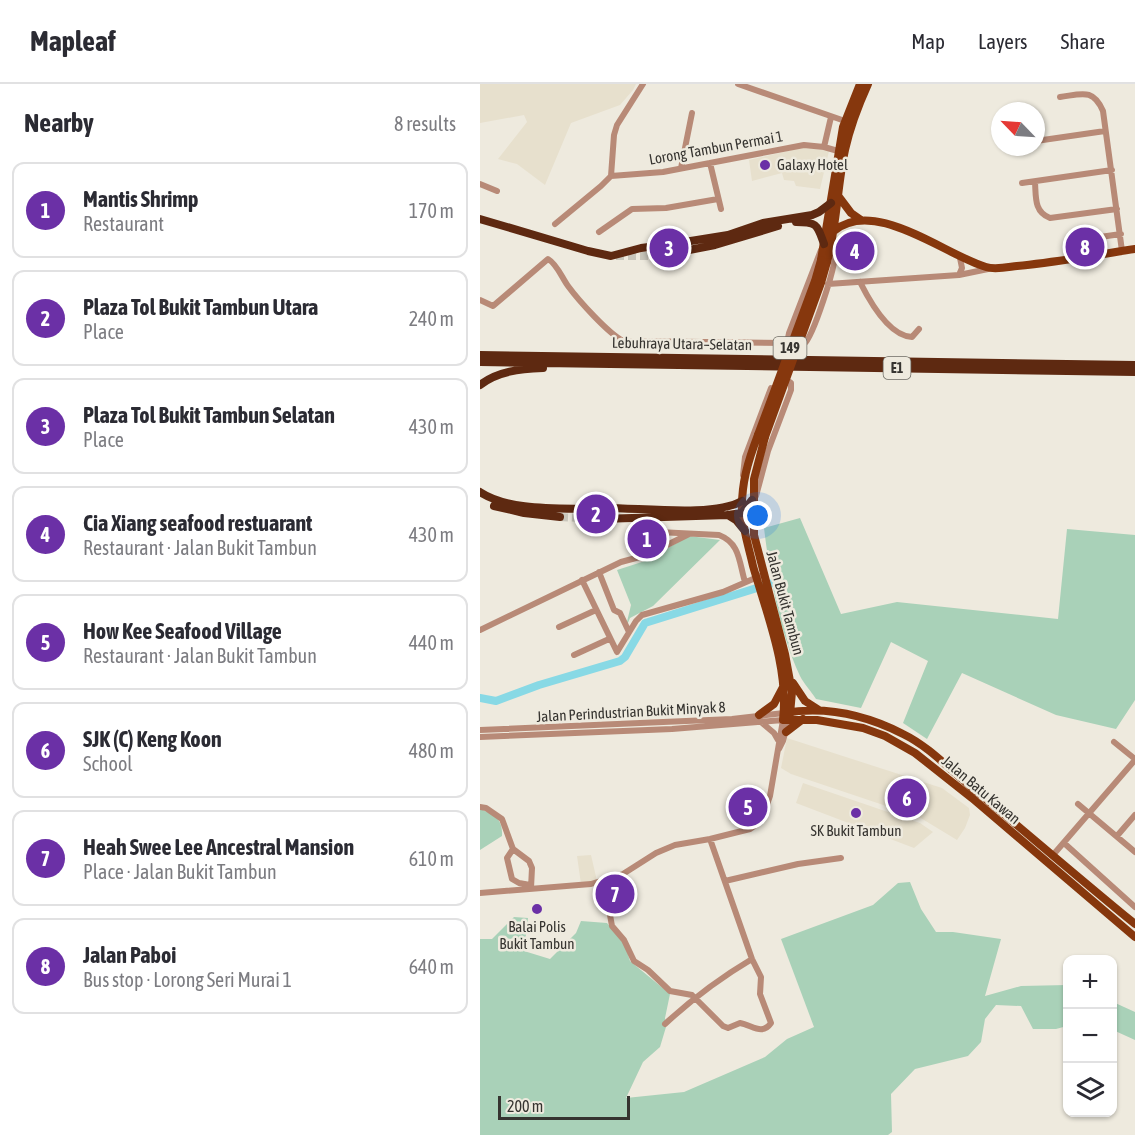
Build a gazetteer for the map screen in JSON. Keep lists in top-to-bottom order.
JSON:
{
  "streets": {
    "highway": ["Lebuhraya Utara–Selatan", "E1"],
    "main road": ["149", "Jalan Bukit Tambun", "Jalan Batu Kawan"],
    "street": ["Lorong Tambun Permai 1", "Jalan Perindustrian Bukit Minyak 8"]
  },
  "crossings": [
    ["Lorong Tambun Permai 1", "Jalan Bukit Tambun"],
    ["Jalan Bukit Tambun", "Jalan Perindustrian Bukit Minyak 8"],
    ["Jalan Bukit Tambun", "Jalan Batu Kawan"],
    ["Jalan Perindustrian Bukit Minyak 8", "Jalan Batu Kawan"]
  ],
  "places": ["Galaxy Hotel", "SK Bukit Tambun", "Balai Polis Bukit Tambun"],
  "scale_bar": "200 m",
  "north": "top left",
  "page": {
    "header": "Mapleaf",
    "nav": ["Map", "Layers", "Share"],
    "heading": ["Nearby", "8 results"],
    "list": [
      {
        "mark": "1",
        "name": "Mantis Shrimp",
        "note": "Restaurant",
        "value": "170 m"
      },
      {
        "mark": "2",
        "name": "Plaza Tol Bukit Tambun Utara",
        "note": "Place",
        "value": "240 m"
      },
      {
        "mark": "3",
        "name": "Plaza Tol Bukit Tambun Selatan",
        "note": "Place",
        "value": "430 m"
      },
      {
        "mark": "4",
        "name": "Cia Xiang seafood restuarant",
        "note": "Restaurant · Jalan Bukit Tambun",
        "value": "430 m"
      },
      {
        "mark": "5",
        "name": "How Kee Seafood Village",
        "note": "Restaurant · Jalan Bukit Tambun",
        "value": "440 m"
      },
      {
        "mark": "6",
        "name": "SJK (C) Keng Koon",
        "note": "School",
        "value": "480 m"
      },
      {
        "mark": "7",
        "name": "Heah Swee Lee Ancestral Mansion",
        "note": "Place · Jalan Bukit Tambun",
        "value": "610 m"
      },
      {
        "mark": "8",
        "name": "Jalan Paboi",
        "note": "Bus stop · Lorong Seri Murai 1",
        "value": "640 m"
      }
    ],
    "pins": [
      "8",
      "3",
      "4",
      "2",
      "1",
      "6",
      "5",
      "7"
    ],
    "map_buttons": ["+", "−"],
    "scale": "200 m"
  }
}
